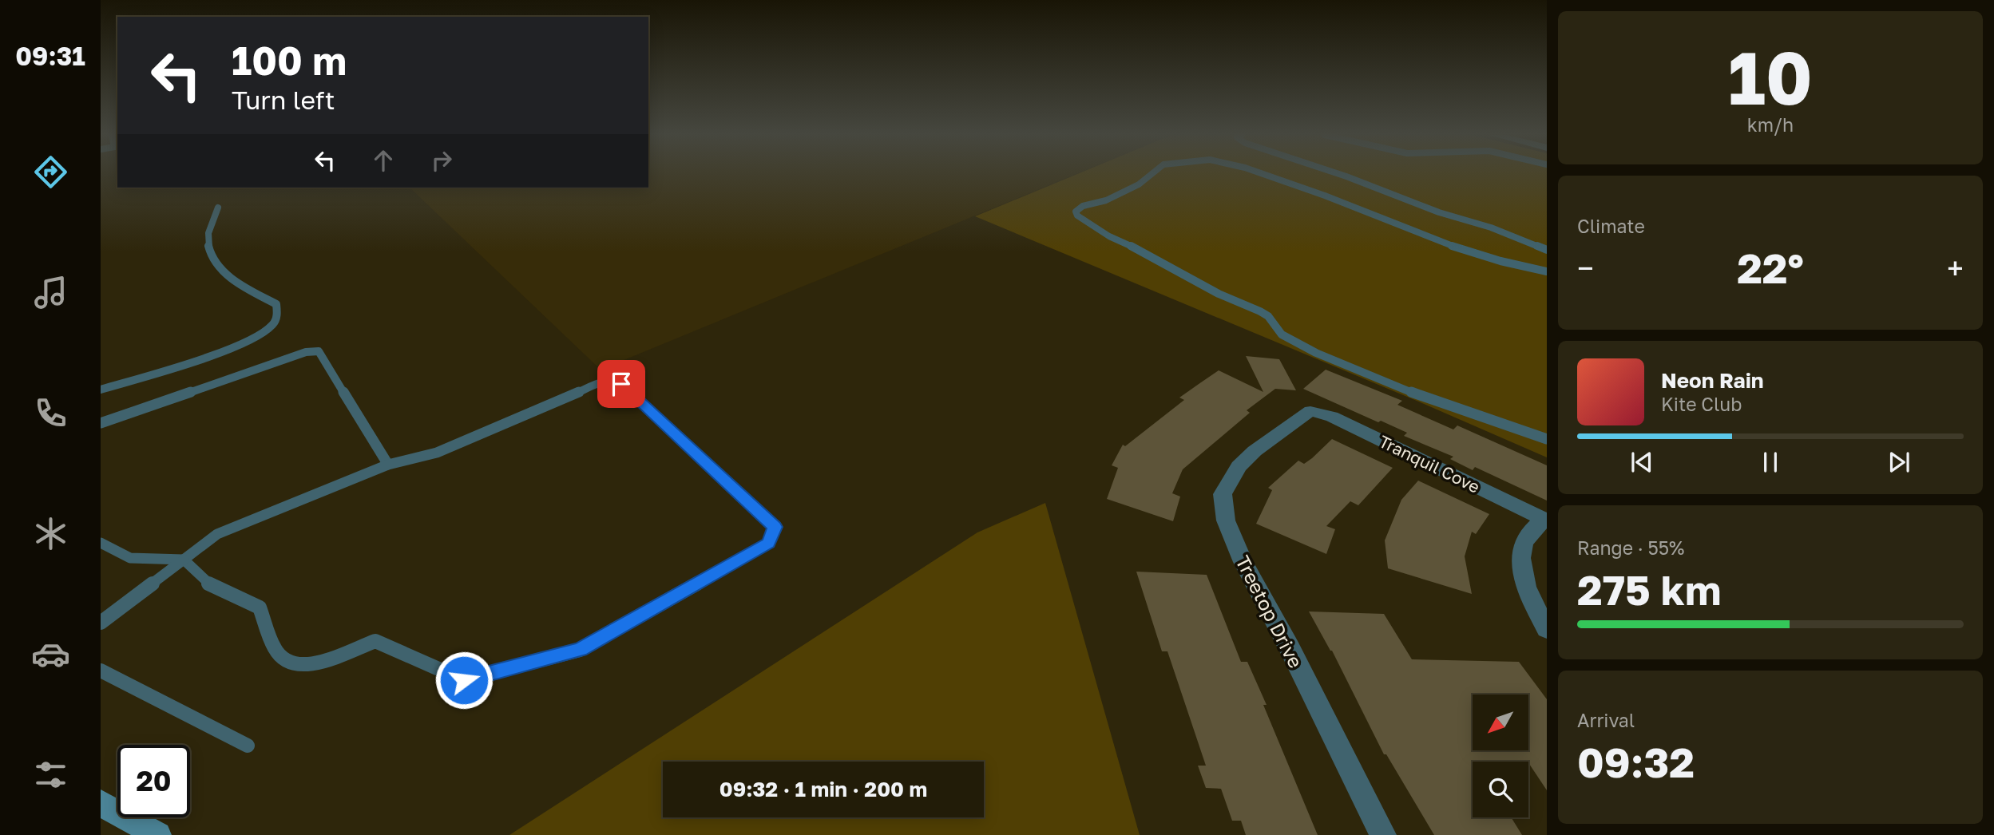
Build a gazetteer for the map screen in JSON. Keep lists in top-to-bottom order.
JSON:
{
  "streets": {
    "street": ["Tranquil Cove", "Treetop Drive"]
  },
  "crossings": [
    ["Tranquil Cove", "Treetop Drive"]
  ],
  "north": "bottom left",
  "page": {
    "tabs": "09:31",
    "tile": [
      ["10", "km/h"],
      "Climate",
      ["Range · 55%", "275 km"],
      ["Arrival", "09:32"]
    ],
    "turn": ["100 m", "Turn left"],
    "heat": ["−", "22°", "+"],
    "song": ["Neon Rain", "Kite Club"],
    "limit": "20",
    "trip": "09:32 · 1 min · 200 m"
  }
}
